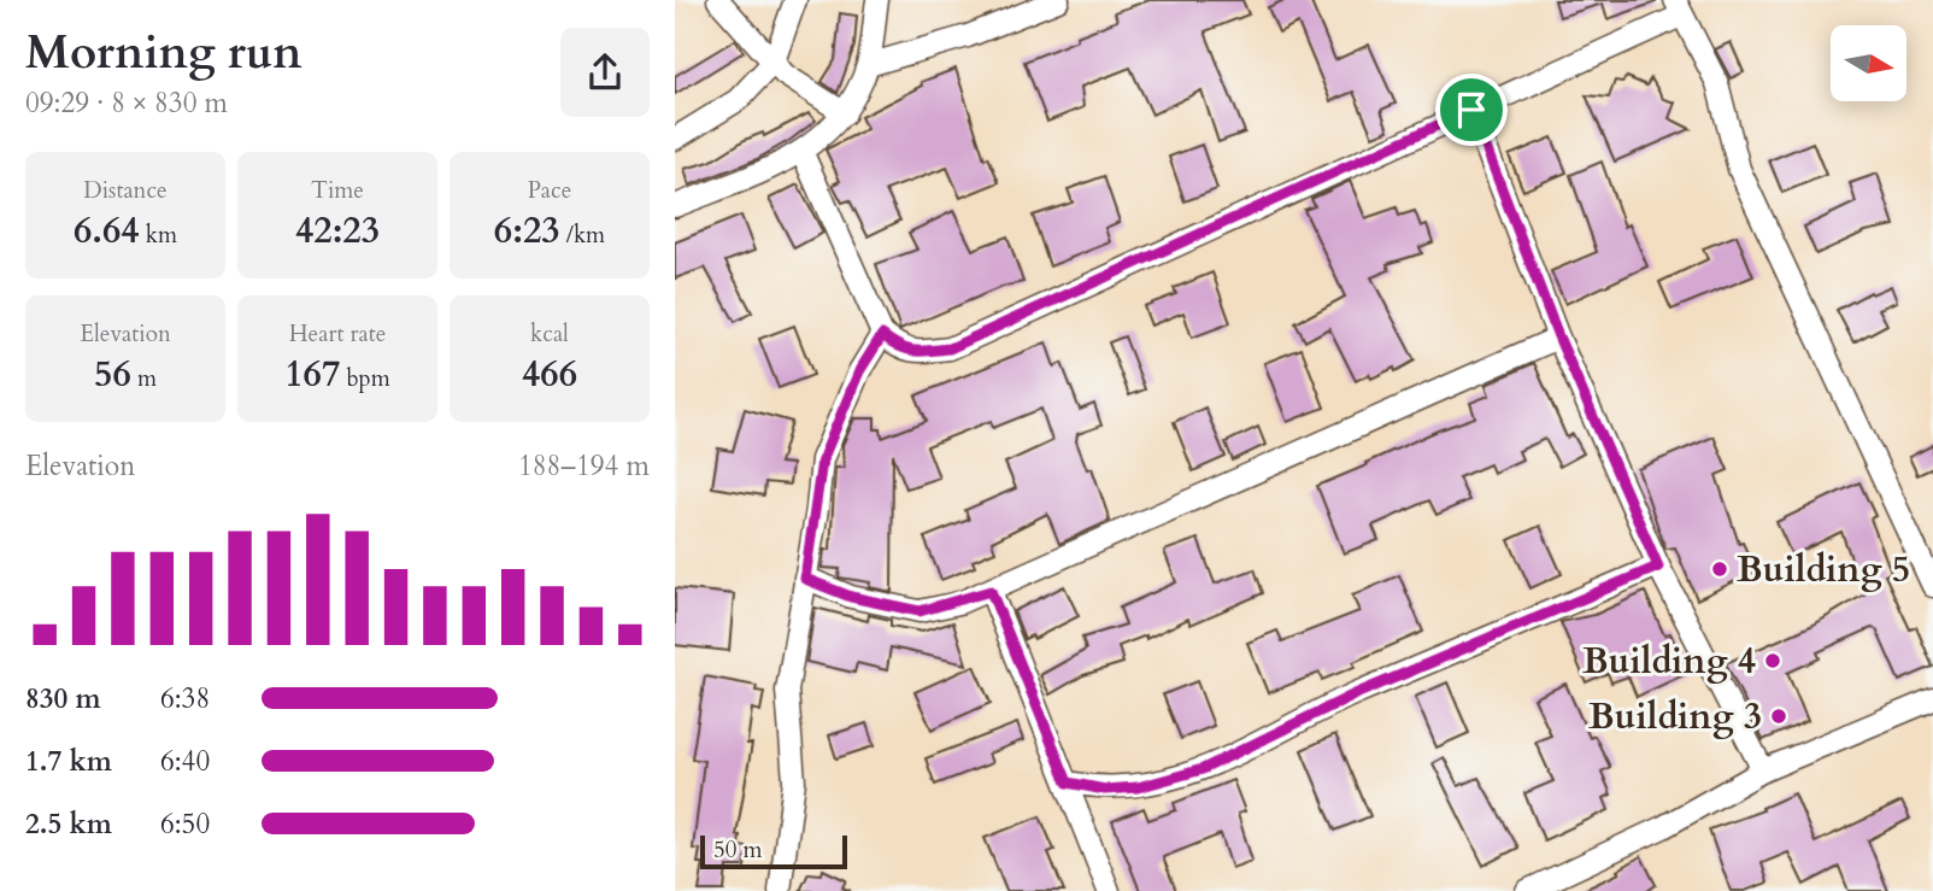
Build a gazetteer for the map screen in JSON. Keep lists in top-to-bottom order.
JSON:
{
  "places": ["Building 5", "Building 4", "Building 3"],
  "scale_bar": "50 m",
  "north": "right",
  "page": {
    "heading": ["Morning run", "09:29 · 8 × 830 m"],
    "stats": [
      ["Distance", "6.64 km"],
      ["Time", "42:23"],
      ["Pace", "6:23 /km"],
      ["Elevation", "56 m"],
      ["Heart rate", "167 bpm"],
      ["kcal", "466"]
    ],
    "chart": ["Elevation", "188–194 m"],
    "list": [
      {
        "name": "830 m",
        "note": "6:38"
      },
      {
        "name": "1.7 km",
        "note": "6:40"
      },
      {
        "name": "2.5 km",
        "note": "6:50"
      }
    ],
    "scale": "50 m"
  }
}
